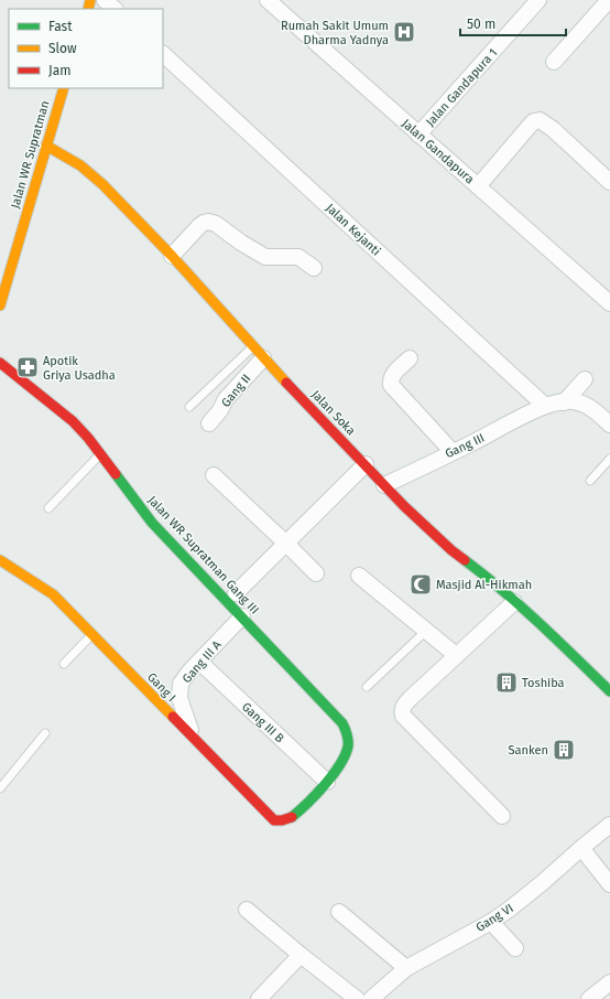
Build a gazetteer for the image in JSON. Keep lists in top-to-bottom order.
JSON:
{
  "streets": {
    "street": [
      "Jalan Gandapura 1",
      "Jalan Gandapura",
      "Jalan WR Supratman",
      "Jalan Kejanti",
      "Gang II",
      "Jalan Soka",
      "Gang III",
      "Jalan WR Supratman Gang III",
      "Gang III A",
      "Gang I",
      "Gang III B",
      "Gang VI"
    ]
  },
  "crossings": [
    ["Jalan Gandapura 1", "Jalan Gandapura"],
    ["Jalan WR Supratman", "Jalan Soka"],
    ["Jalan Kejanti", "Gang III"],
    ["Gang II", "Jalan Soka"],
    ["Jalan Soka", "Gang III"],
    ["Jalan WR Supratman Gang III", "Gang III A"],
    ["Jalan WR Supratman Gang III", "Gang I"],
    ["Jalan WR Supratman Gang III", "Gang III B"],
    ["Gang III A", "Gang I"],
    ["Gang III A", "Gang III B"],
    ["Gang I", "Gang III B"]
  ],
  "places": {
    "hospital": ["Rumah Sakit Umum Dharma Yadnya"],
    "pharmacy": ["Apotik Griya Usadha"],
    "mosque": ["Masjid Al-Hikmah"],
    "building": ["Toshiba", "Sanken"]
  },
  "legend": ["Fast", "Slow", "Jam"],
  "scale_bar": "50 m"
}
